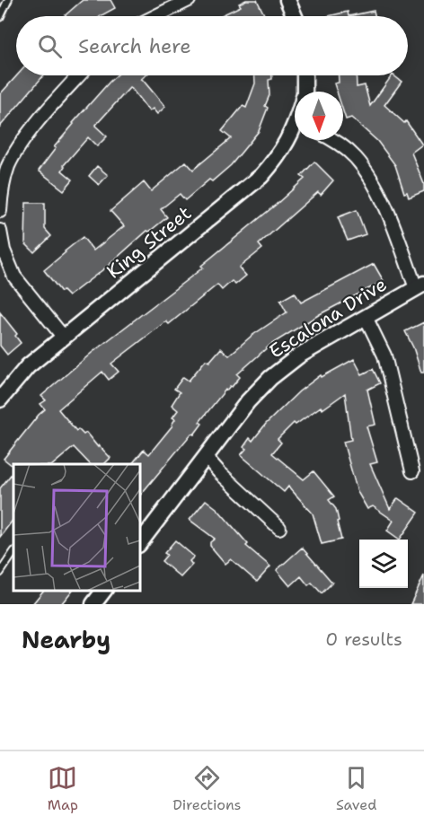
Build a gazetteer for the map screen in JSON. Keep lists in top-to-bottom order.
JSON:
{
  "streets": {
    "street": ["King Street", "Escalona Drive"]
  },
  "north": "bottom",
  "page": {
    "search": "Search here",
    "heading": ["Nearby", "0 results"],
    "nav": ["Map", "Directions", "Saved"]
  }
}
